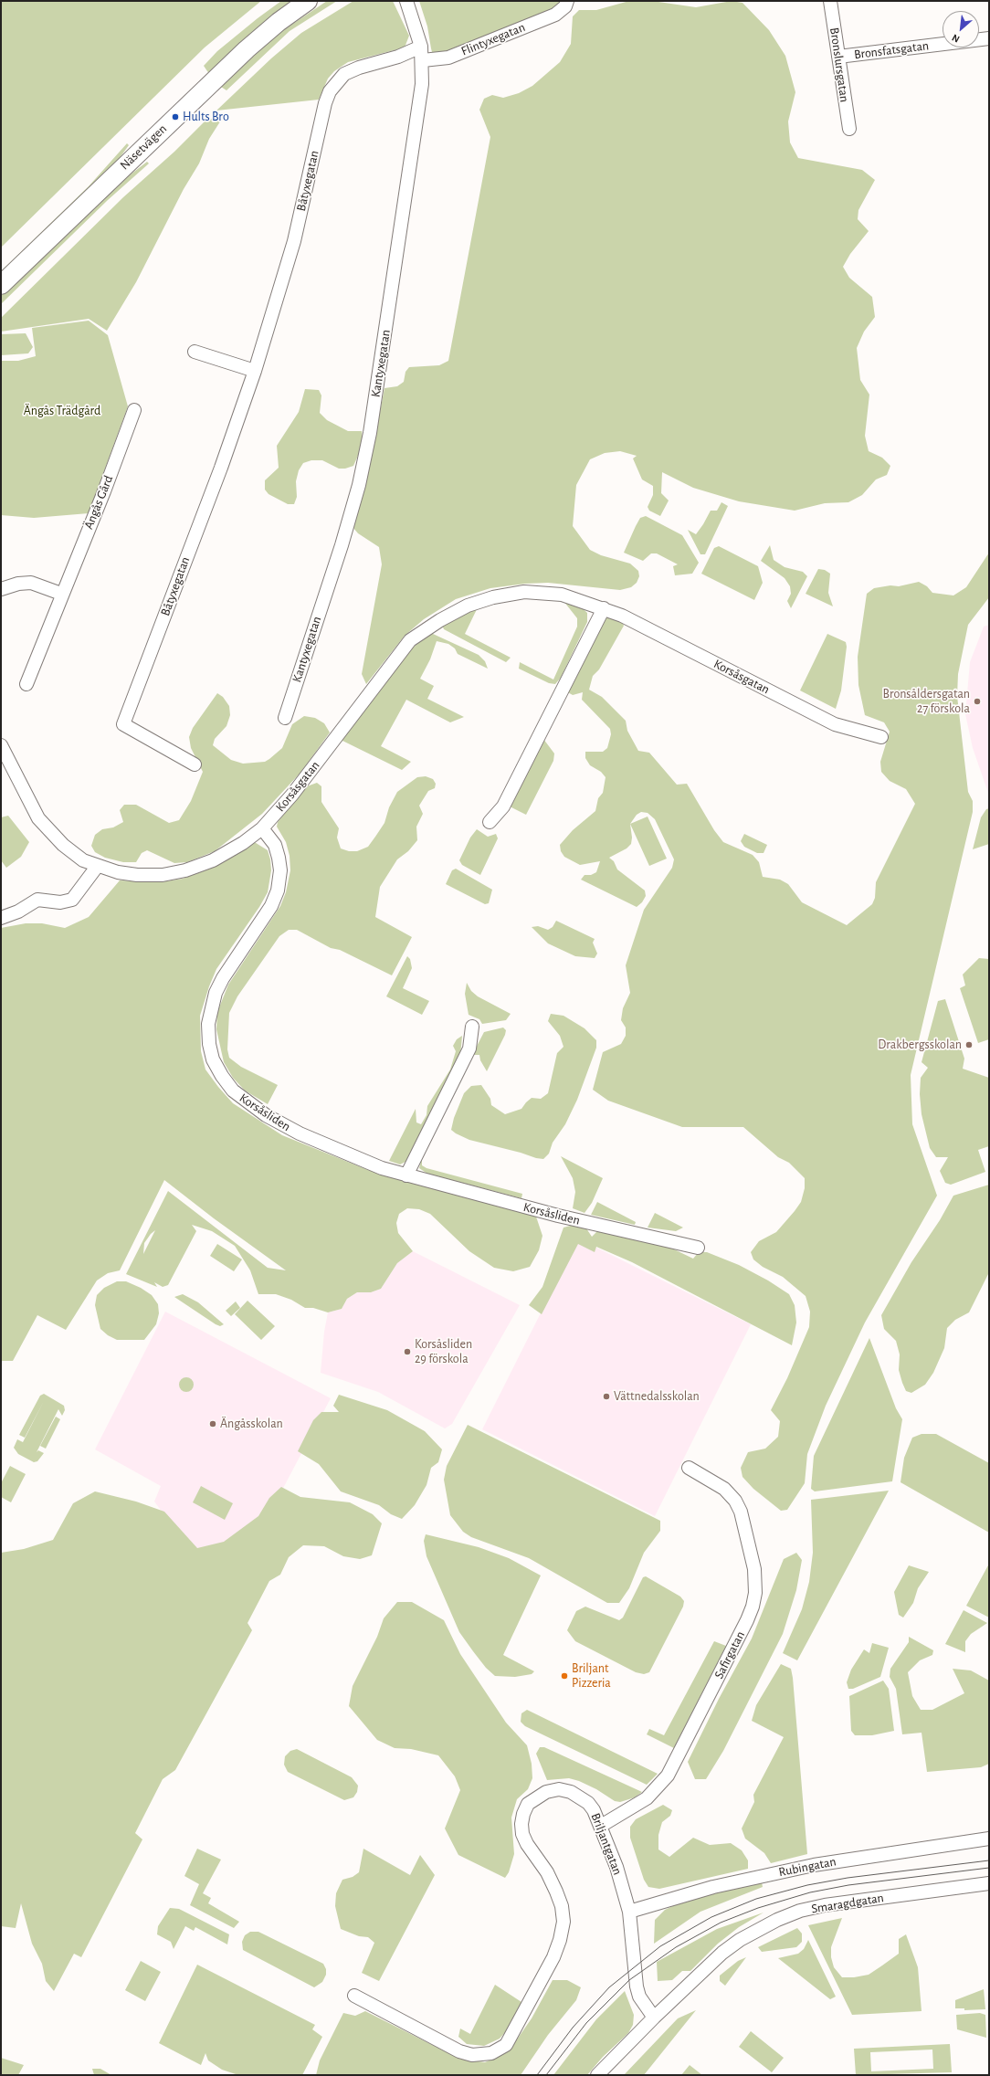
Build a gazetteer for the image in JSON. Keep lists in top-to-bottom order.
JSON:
{
  "streets": {
    "street": [
      "Flintyxegatan",
      "Bronsfatsgatan",
      "Bronslursgatan",
      "Näsetvägen",
      "Båtyxegatan",
      "Kantyxegatan",
      "Ängås Gård",
      "Korsåsgatan",
      "Korsåsliden",
      "Safirgatan",
      "Briljantgatan",
      "Rubingatan",
      "Smaragdgatan"
    ]
  },
  "crossings": [
    ["Flintyxegatan", "Kantyxegatan"],
    ["Bronsfatsgatan", "Bronslursgatan"],
    ["Båtyxegatan", "Kantyxegatan"],
    ["Korsåsgatan", "Korsåsliden"],
    ["Safirgatan", "Briljantgatan"],
    ["Briljantgatan", "Rubingatan"],
    ["Briljantgatan", "Smaragdgatan"]
  ],
  "parks": ["Ängås Trädgård"],
  "places": [
    "Hults Bro",
    "Bronsåldersgatan 27 förskola",
    "Drakbergsskolan",
    "Korsåsliden 29 förskola",
    "Vättnedalsskolan",
    "Ängåsskolan",
    "Briljant Pizzeria"
  ],
  "north": "bottom left"
}
